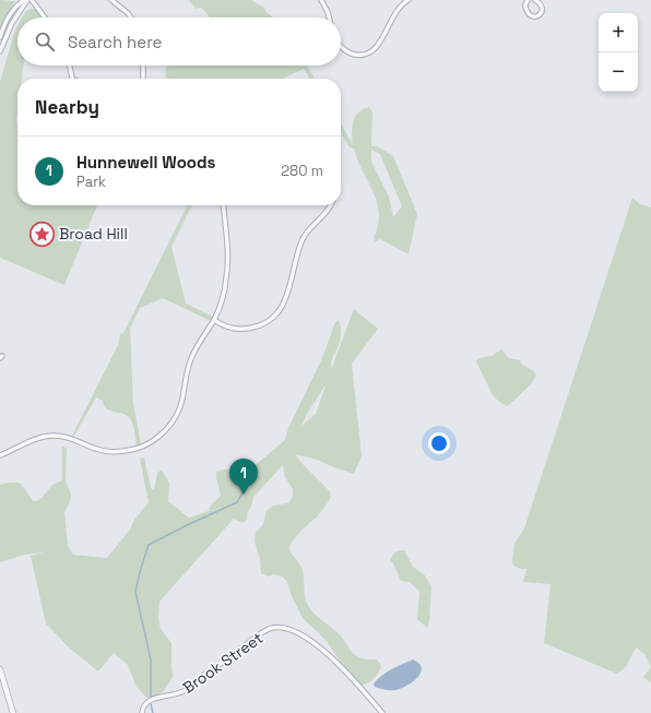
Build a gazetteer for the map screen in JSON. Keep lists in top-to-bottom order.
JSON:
{
  "streets": {
    "street": ["Brook Street"]
  },
  "places": {
    "place": ["Broad Hill"]
  },
  "page": {
    "map_buttons": ["+", "−"],
    "search": "Search here",
    "heading": "Nearby",
    "list": [
      {
        "mark": "1",
        "name": "Hunnewell Woods",
        "note": "Park",
        "value": "280 m"
      }
    ],
    "pins": "1"
  }
}
